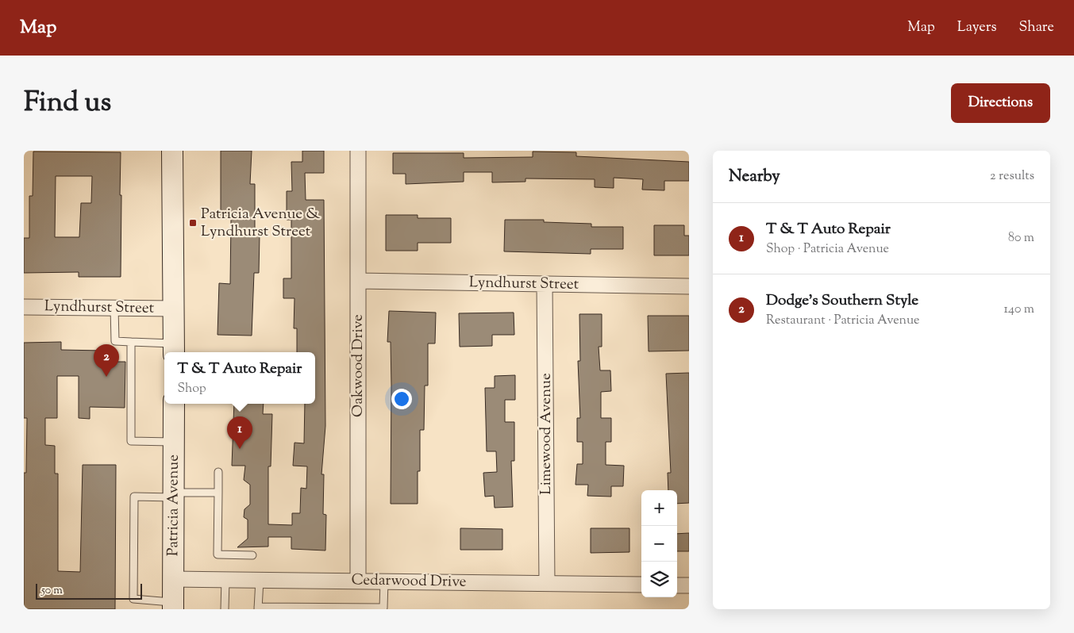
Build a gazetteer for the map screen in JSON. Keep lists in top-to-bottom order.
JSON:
{
  "streets": {
    "street": [
      "Lyndhurst Street",
      "Oakwood Drive",
      "Limewood Avenue",
      "Patricia Avenue",
      "Cedarwood Drive"
    ]
  },
  "crossings": [
    ["Lyndhurst Street", "Oakwood Drive"],
    ["Lyndhurst Street", "Limewood Avenue"],
    ["Oakwood Drive", "Cedarwood Drive"],
    ["Limewood Avenue", "Cedarwood Drive"],
    ["Patricia Avenue", "Cedarwood Drive"]
  ],
  "places": {
    "transit": ["Patricia Avenue & Lyndhurst Street"]
  },
  "scale_bar": "50 m",
  "page": {
    "header": "Map",
    "nav": ["Map", "Layers", "Share"],
    "title": "Find us",
    "buttons": "Directions",
    "heading": ["Nearby", "2 results"],
    "list": [
      {
        "mark": "1",
        "name": "T & T Auto Repair",
        "note": "Shop · Patricia Avenue",
        "value": "80 m"
      },
      {
        "mark": "2",
        "name": "Dodge's Southern Style",
        "note": "Restaurant · Patricia Avenue",
        "value": "140 m"
      }
    ],
    "pins": ["2", "1"],
    "popup": ["T & T Auto Repair", "Shop"],
    "map_buttons": ["+", "−"],
    "scale": "50 m"
  }
}
